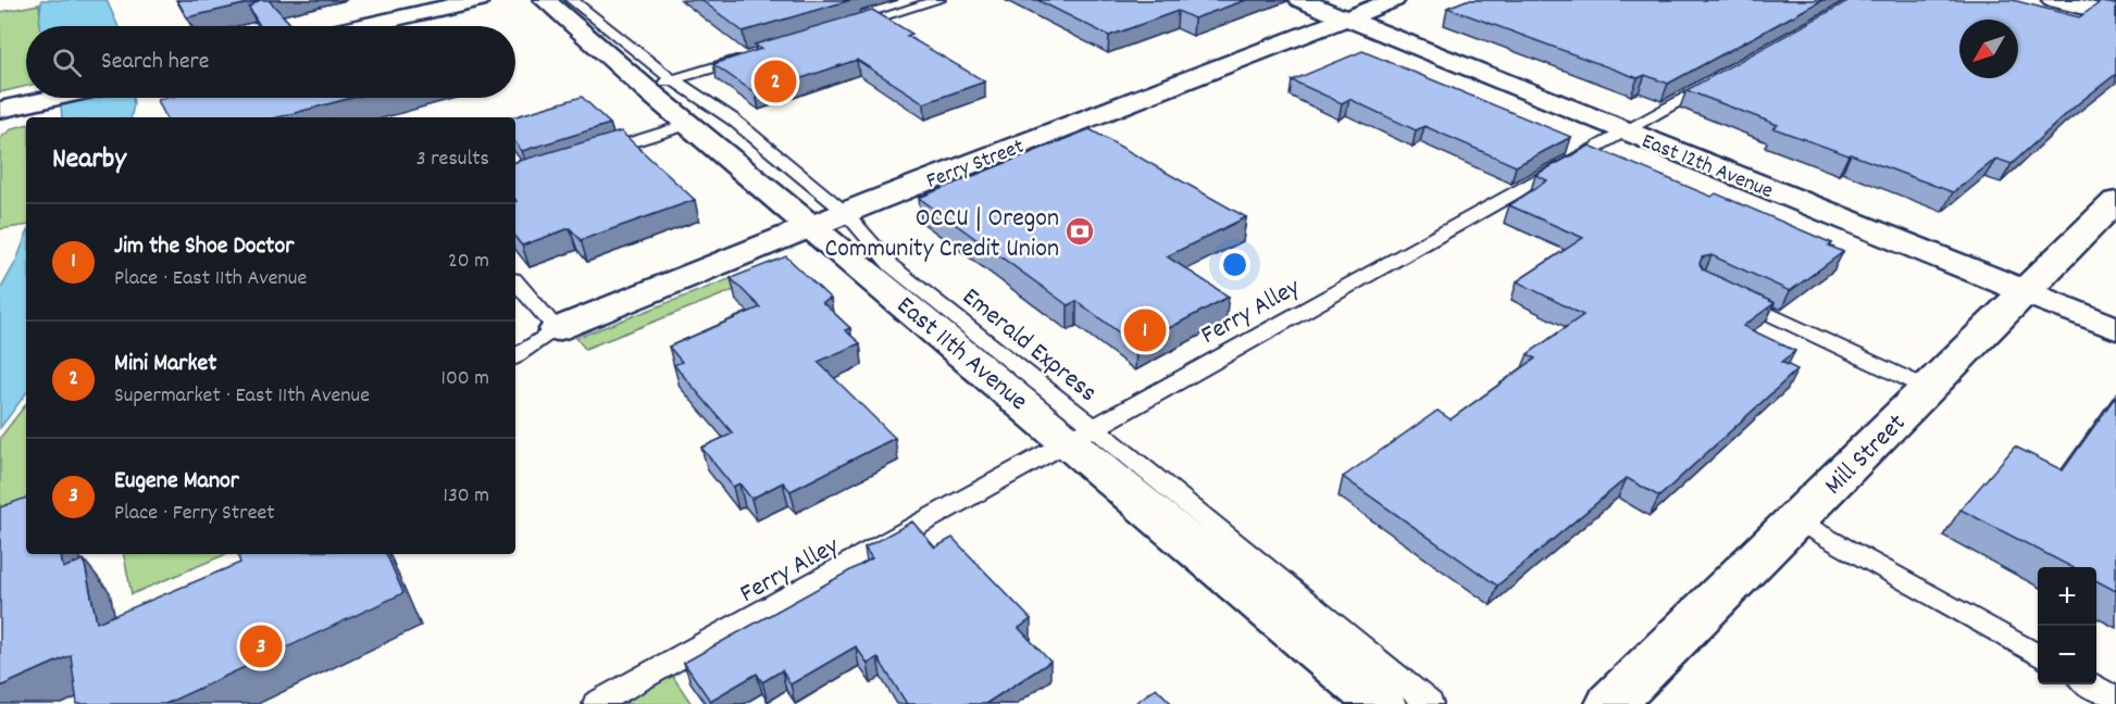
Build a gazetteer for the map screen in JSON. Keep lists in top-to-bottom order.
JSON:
{
  "streets": {
    "street": [
      "Ferry Street",
      "East 12th Avenue",
      "East 11th Avenue",
      "Mill Street"
    ],
    "lane": ["Ferry Alley", "Emerald Express"]
  },
  "crossings": [
    ["Ferry Street", "East 12th Avenue"],
    ["Ferry Street", "Emerald Express"],
    ["Ferry Street", "East 11th Avenue"],
    ["East 12th Avenue", "Ferry Alley"],
    ["East 12th Avenue", "Mill Street"],
    ["Ferry Alley", "Emerald Express"],
    ["Ferry Alley", "East 11th Avenue"],
    ["Emerald Express", "East 11th Avenue"]
  ],
  "places": {
    "bank": ["OCCU | Oregon Community Credit Union"]
  },
  "north": "bottom left",
  "page": {
    "search": "Search here",
    "pins": ["2", "1", "3"],
    "heading": ["Nearby", "3 results"],
    "list": [
      {
        "mark": "1",
        "name": "Jim the Shoe Doctor",
        "note": "Place · East 11th Avenue",
        "value": "20 m"
      },
      {
        "mark": "2",
        "name": "Mini Market",
        "note": "Supermarket · East 11th Avenue",
        "value": "100 m"
      },
      {
        "mark": "3",
        "name": "Eugene Manor",
        "note": "Place · Ferry Street",
        "value": "130 m"
      }
    ],
    "map_buttons": ["+", "−"]
  }
}
